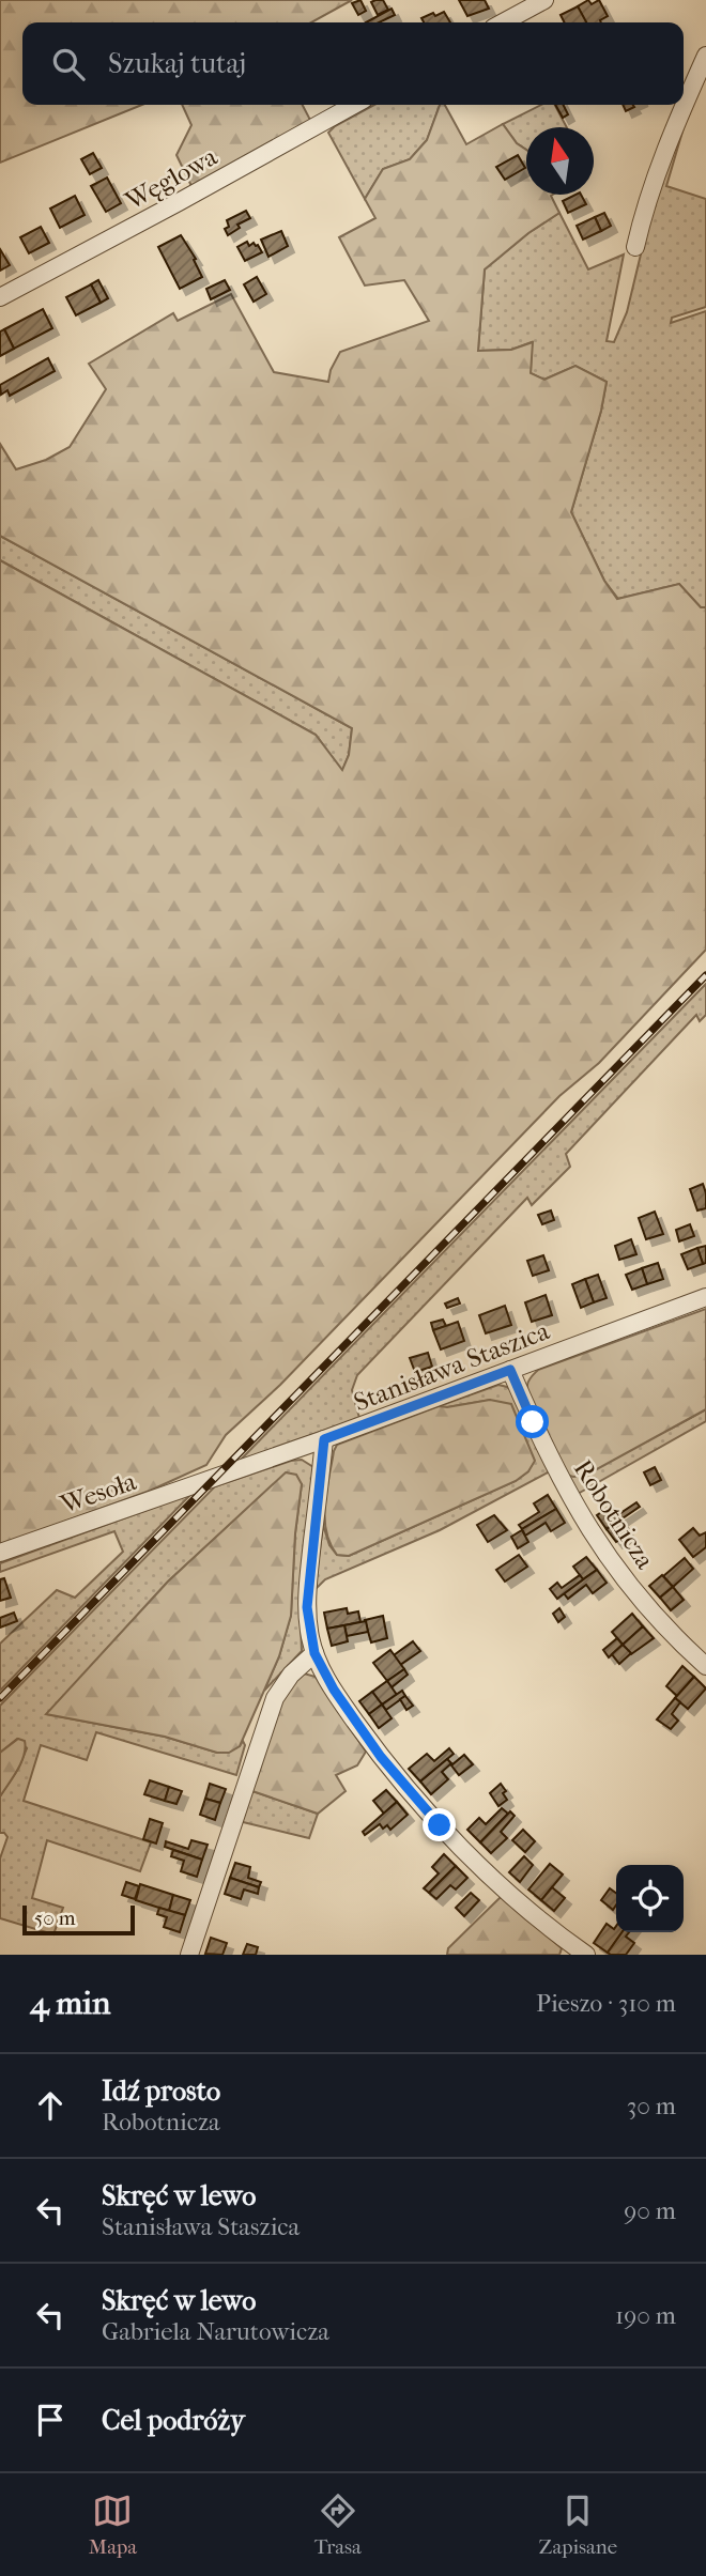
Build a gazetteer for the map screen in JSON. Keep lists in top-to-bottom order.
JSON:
{
  "streets": {
    "street": [
      "Węglowa",
      "Stanisława Staszica",
      "Wesoła",
      "Robotnicza"
    ]
  },
  "crossings": [
    ["Stanisława Staszica", "Wesoła"],
    ["Stanisława Staszica", "Robotnicza"]
  ],
  "scale_bar": "50 m",
  "north": "top",
  "page": {
    "search": "Szukaj tutaj",
    "scale": "50 m",
    "heading": ["4 min", "Pieszo · 310 m"],
    "list": [
      ["Idź prosto", "Robotnicza", "30 m"],
      ["Skręć w lewo", "Stanisława Staszica", "90 m"],
      ["Skręć w lewo", "Gabriela Narutowicza", "190 m"],
      "Cel podróży"
    ],
    "nav": ["Mapa", "Trasa", "Zapisane"]
  }
}
